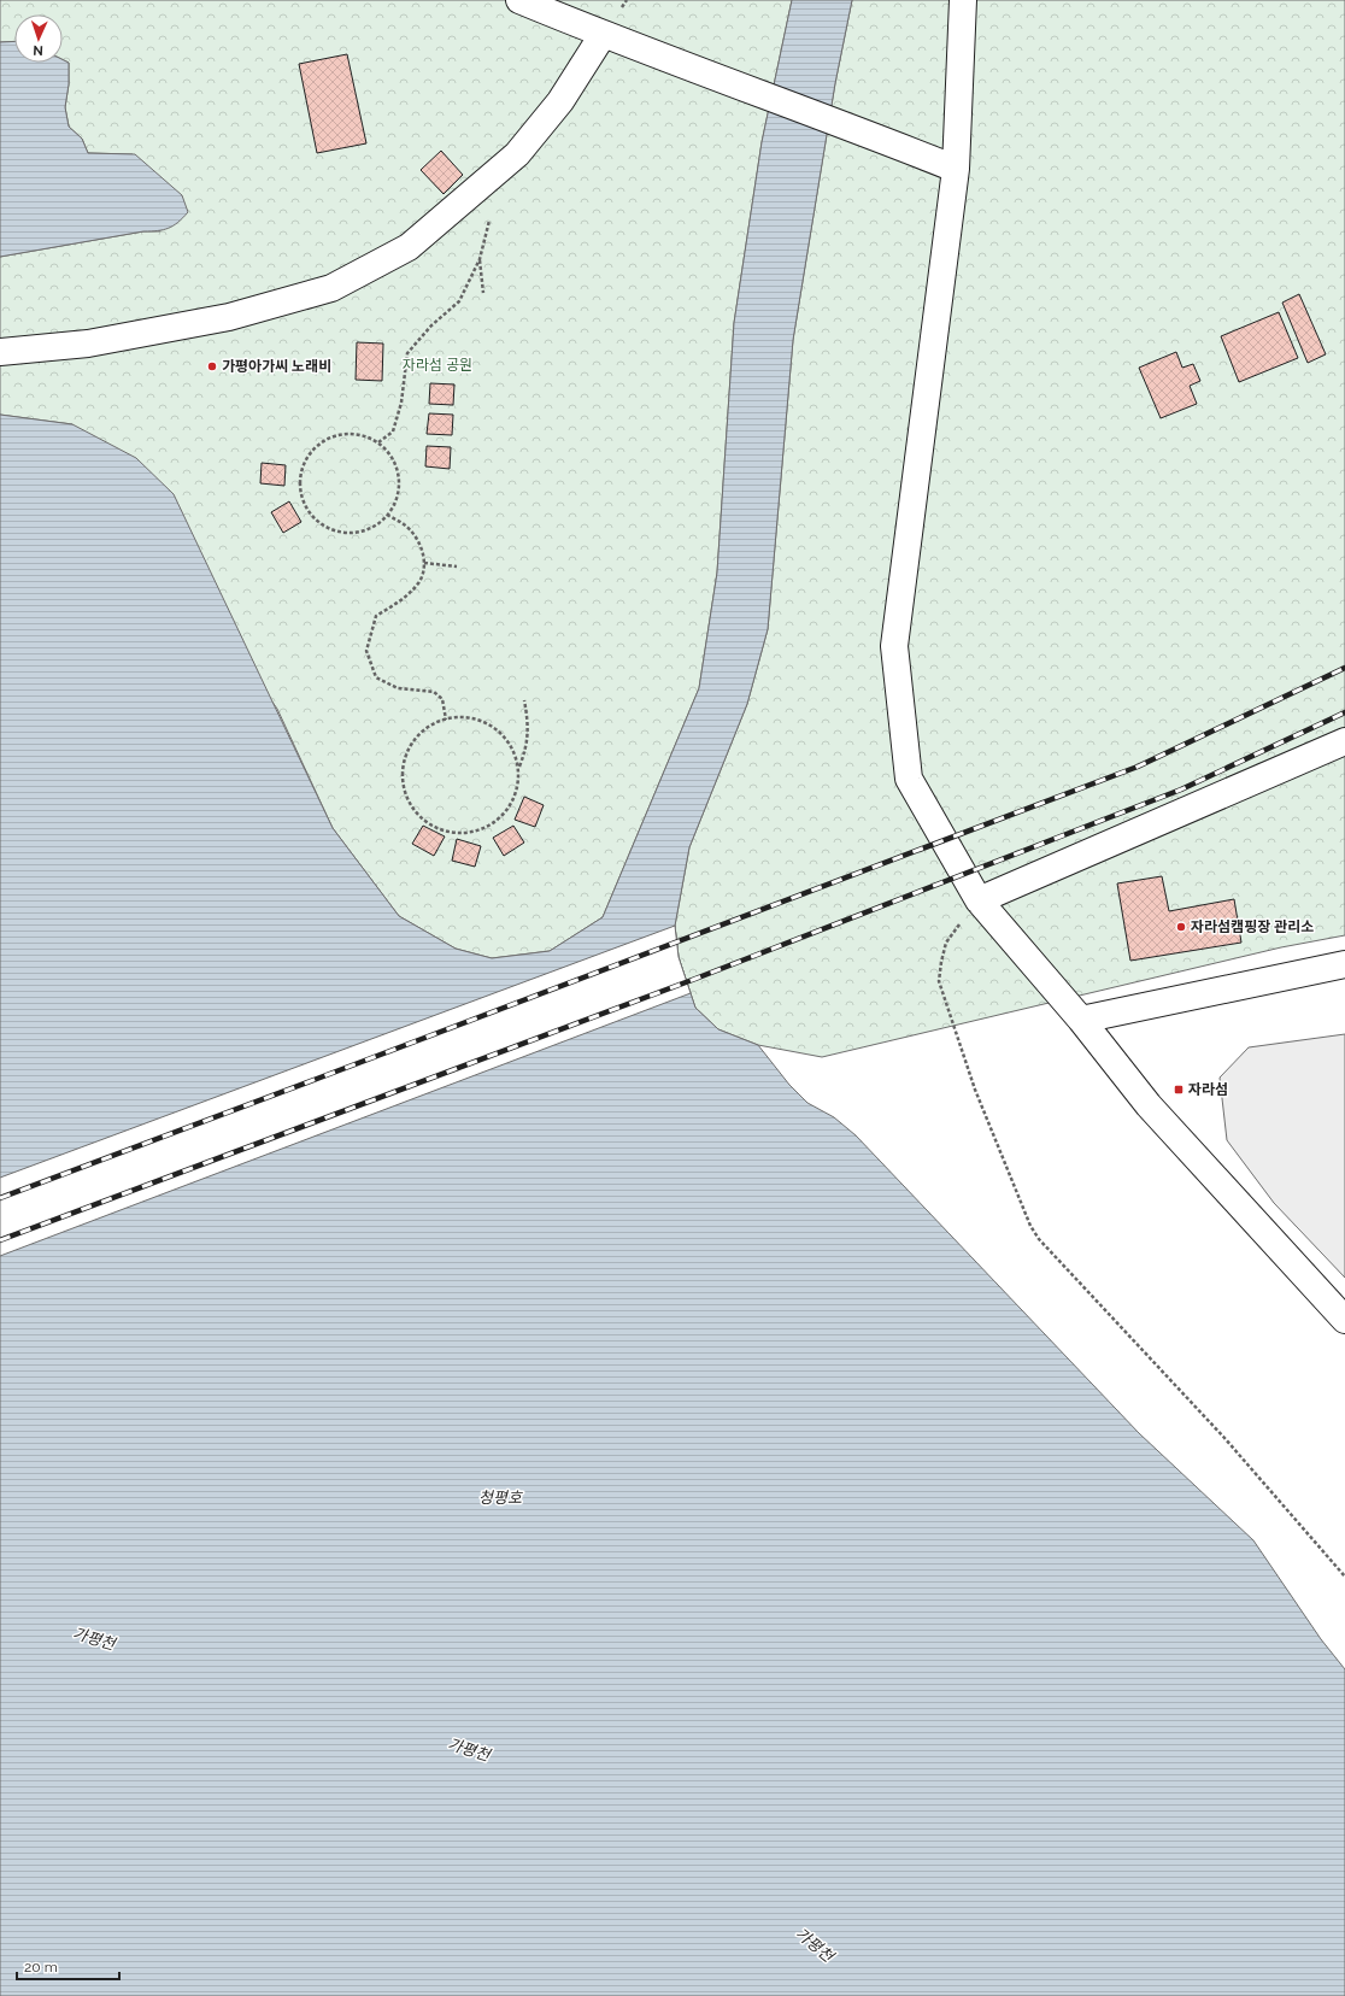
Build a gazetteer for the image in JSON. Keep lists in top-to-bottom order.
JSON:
{
  "water": ["청평호", "가평천"],
  "parks": ["자라섬 공원"],
  "places": {
    "other": ["가평아가씨 노래비", "자라섬캠핑장 관리소"],
    "transit": ["자라섬"]
  },
  "scale_bar": "20 m",
  "north": "bottom"
}
